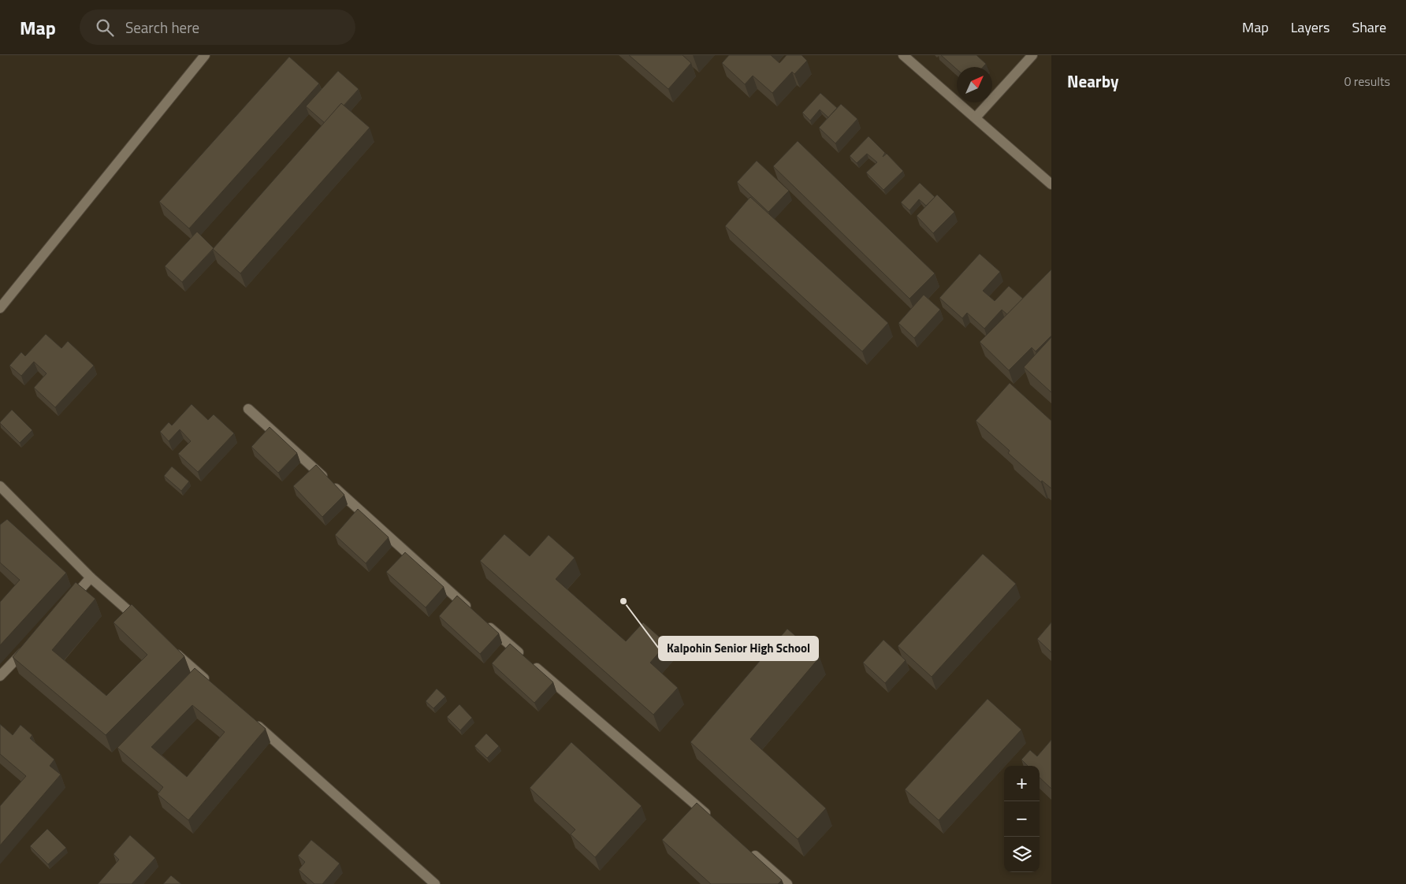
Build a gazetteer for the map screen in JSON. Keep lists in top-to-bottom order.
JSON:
{
  "places": ["Kalpohin Senior High School"],
  "north": "top right",
  "page": {
    "header": "Map",
    "search": "Search here",
    "nav": ["Map", "Layers", "Share"],
    "heading": ["Nearby", "0 results"],
    "map_buttons": ["+", "−"]
  }
}
